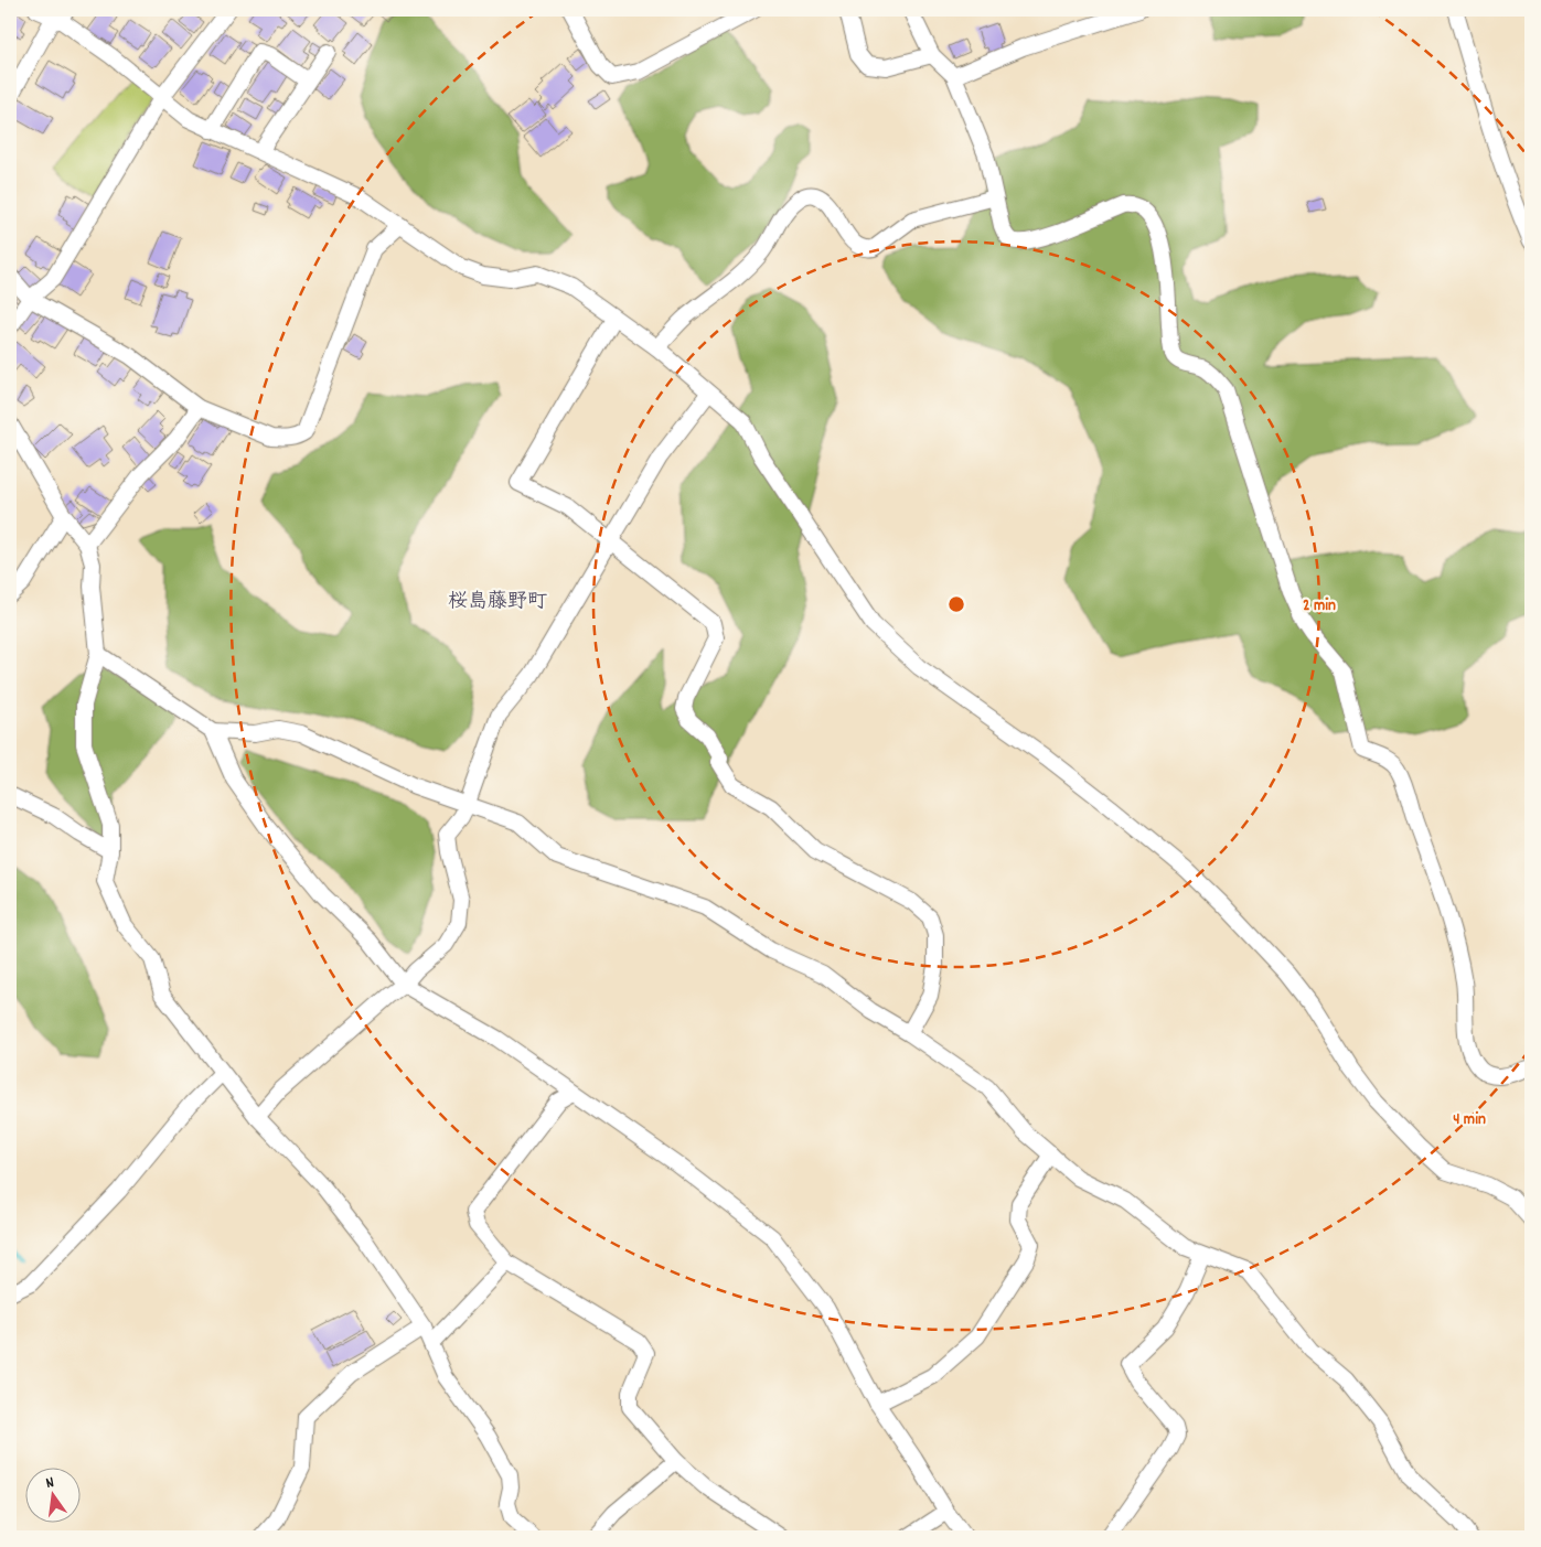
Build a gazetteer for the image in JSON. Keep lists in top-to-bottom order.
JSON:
{
  "districts": ["桜島藤野町"],
  "north": "top",
  "rings": ["2 min", "4 min"]
}
